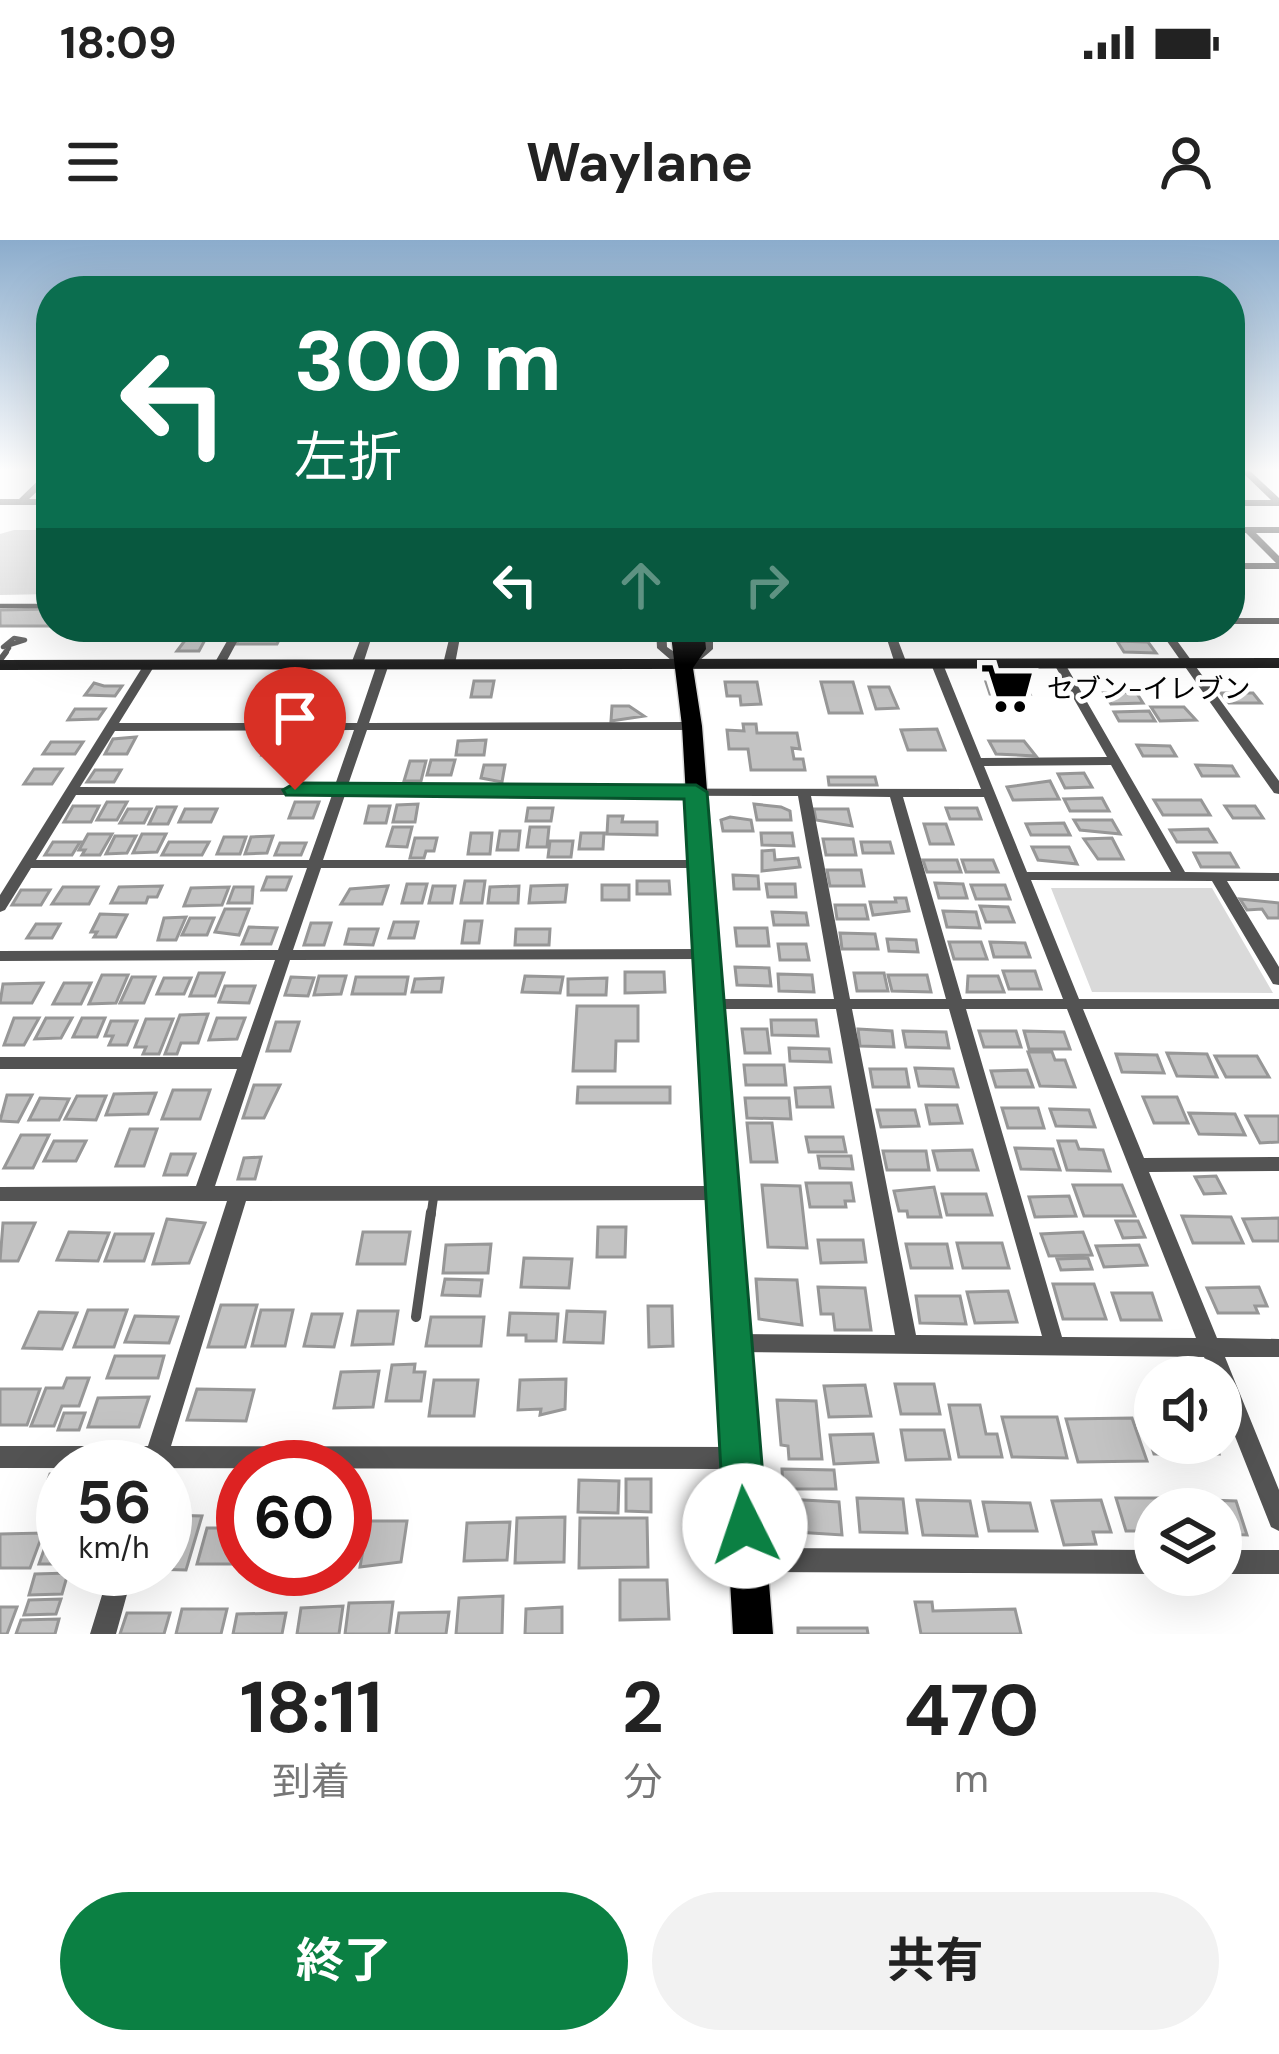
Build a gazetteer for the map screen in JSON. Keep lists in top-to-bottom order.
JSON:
{
  "places": {
    "supermarket": ["セブン-イレブン"]
  },
  "page": {
    "status": "18:09",
    "header": "Waylane",
    "turn": ["300 m", "左折"],
    "speed": "56 km/h",
    "limit": "60",
    "eta": [
      "18:11",
      "到着",
      "2",
      "分",
      "470",
      "m"
    ],
    "buttons": ["終了", "共有"]
  }
}
